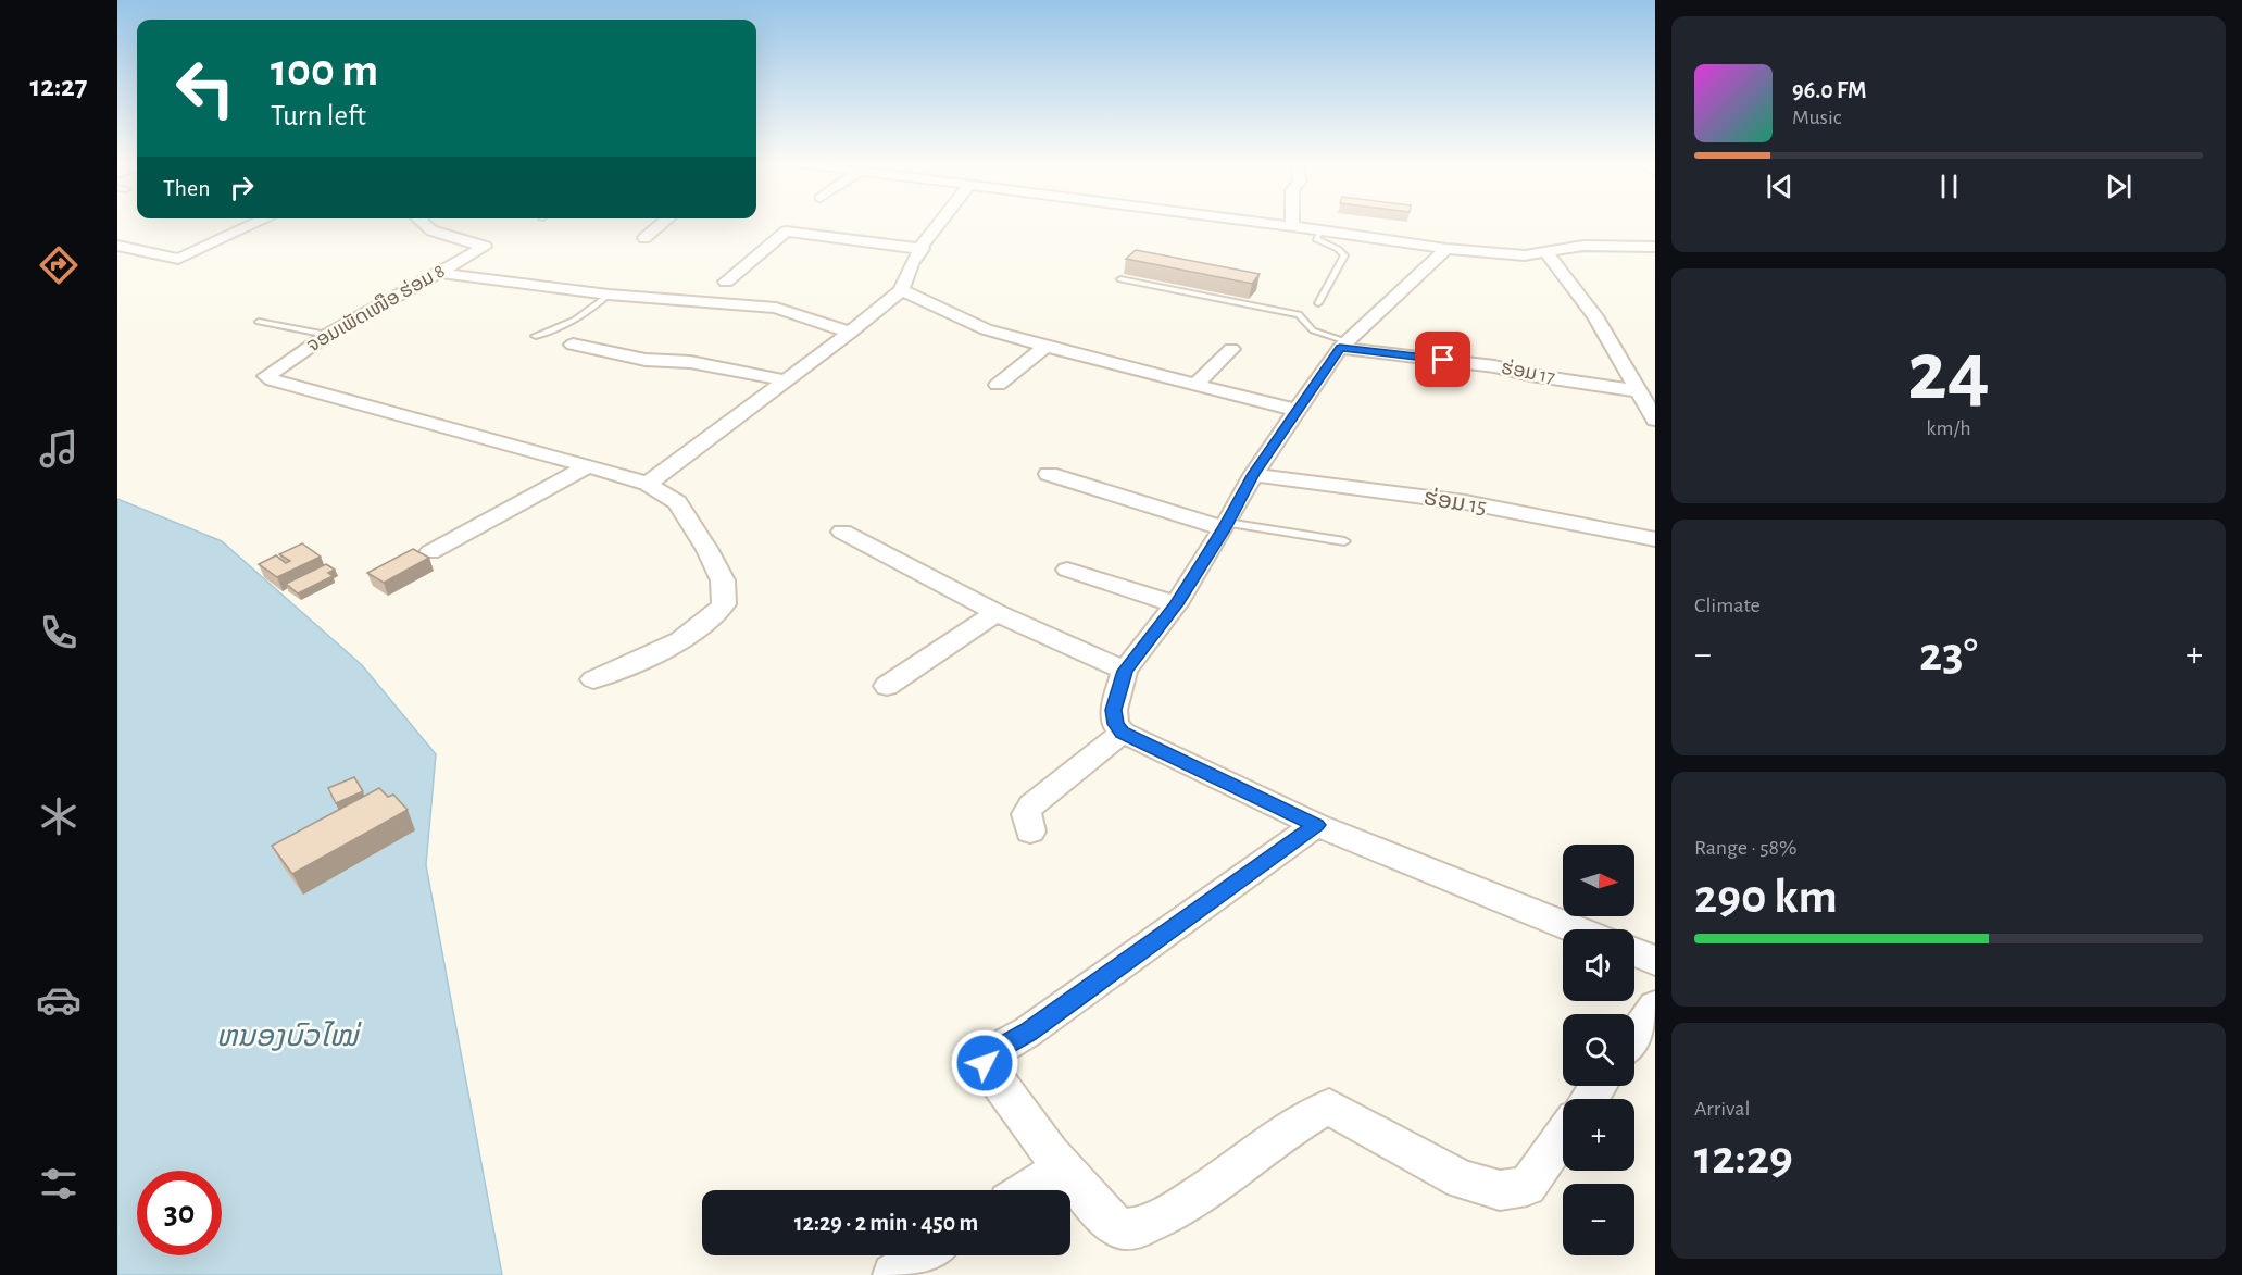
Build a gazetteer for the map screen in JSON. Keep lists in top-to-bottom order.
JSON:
{
  "streets": {
    "street": ["ຈອມເພັດເໜືອ ຮ່ອມ 8", "ຮ່ອມ 17", "ຮ່ອມ 15"]
  },
  "water": ["ຫນອງບົວໄໝ່"],
  "north": "right",
  "page": {
    "tabs": "12:27",
    "turn": ["100 m", "Turn left"],
    "song": ["96.0 FM", "Music"],
    "then": "Then",
    "tile": [
      ["24", "km/h"],
      "Climate",
      ["Range · 58%", "290 km"],
      ["Arrival", "12:29"]
    ],
    "heat": ["−", "23°", "+"],
    "map_buttons": ["+", "−"],
    "limit": "30",
    "trip": "12:29 · 2 min · 450 m"
  }
}
